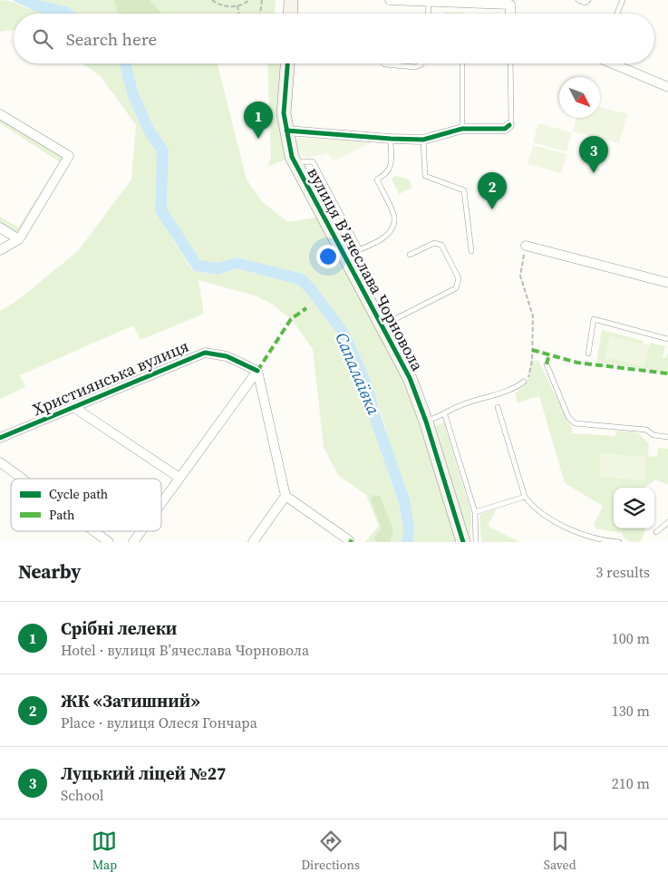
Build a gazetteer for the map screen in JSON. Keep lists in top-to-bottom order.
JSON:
{
  "streets": {
    "street": ["вулиця Вʼячеслава Чорновола", "Християнська вулиця"]
  },
  "water": ["Сапалаївка"],
  "legend": ["Cycle path", "Path"],
  "north": "bottom right",
  "page": {
    "search": "Search here",
    "pins": ["1", "3", "2"],
    "heading": ["Nearby", "3 results"],
    "list": [
      {
        "mark": "1",
        "name": "Срібні лелеки",
        "note": "Hotel · вулиця Вʼячеслава Чорновола",
        "value": "100 m"
      },
      {
        "mark": "2",
        "name": "ЖК «Затишний»",
        "note": "Place · вулиця Олеся Гончара",
        "value": "130 m"
      },
      {
        "mark": "3",
        "name": "Луцький ліцей №27",
        "note": "School",
        "value": "210 m"
      }
    ],
    "nav": ["Map", "Directions", "Saved"]
  }
}
